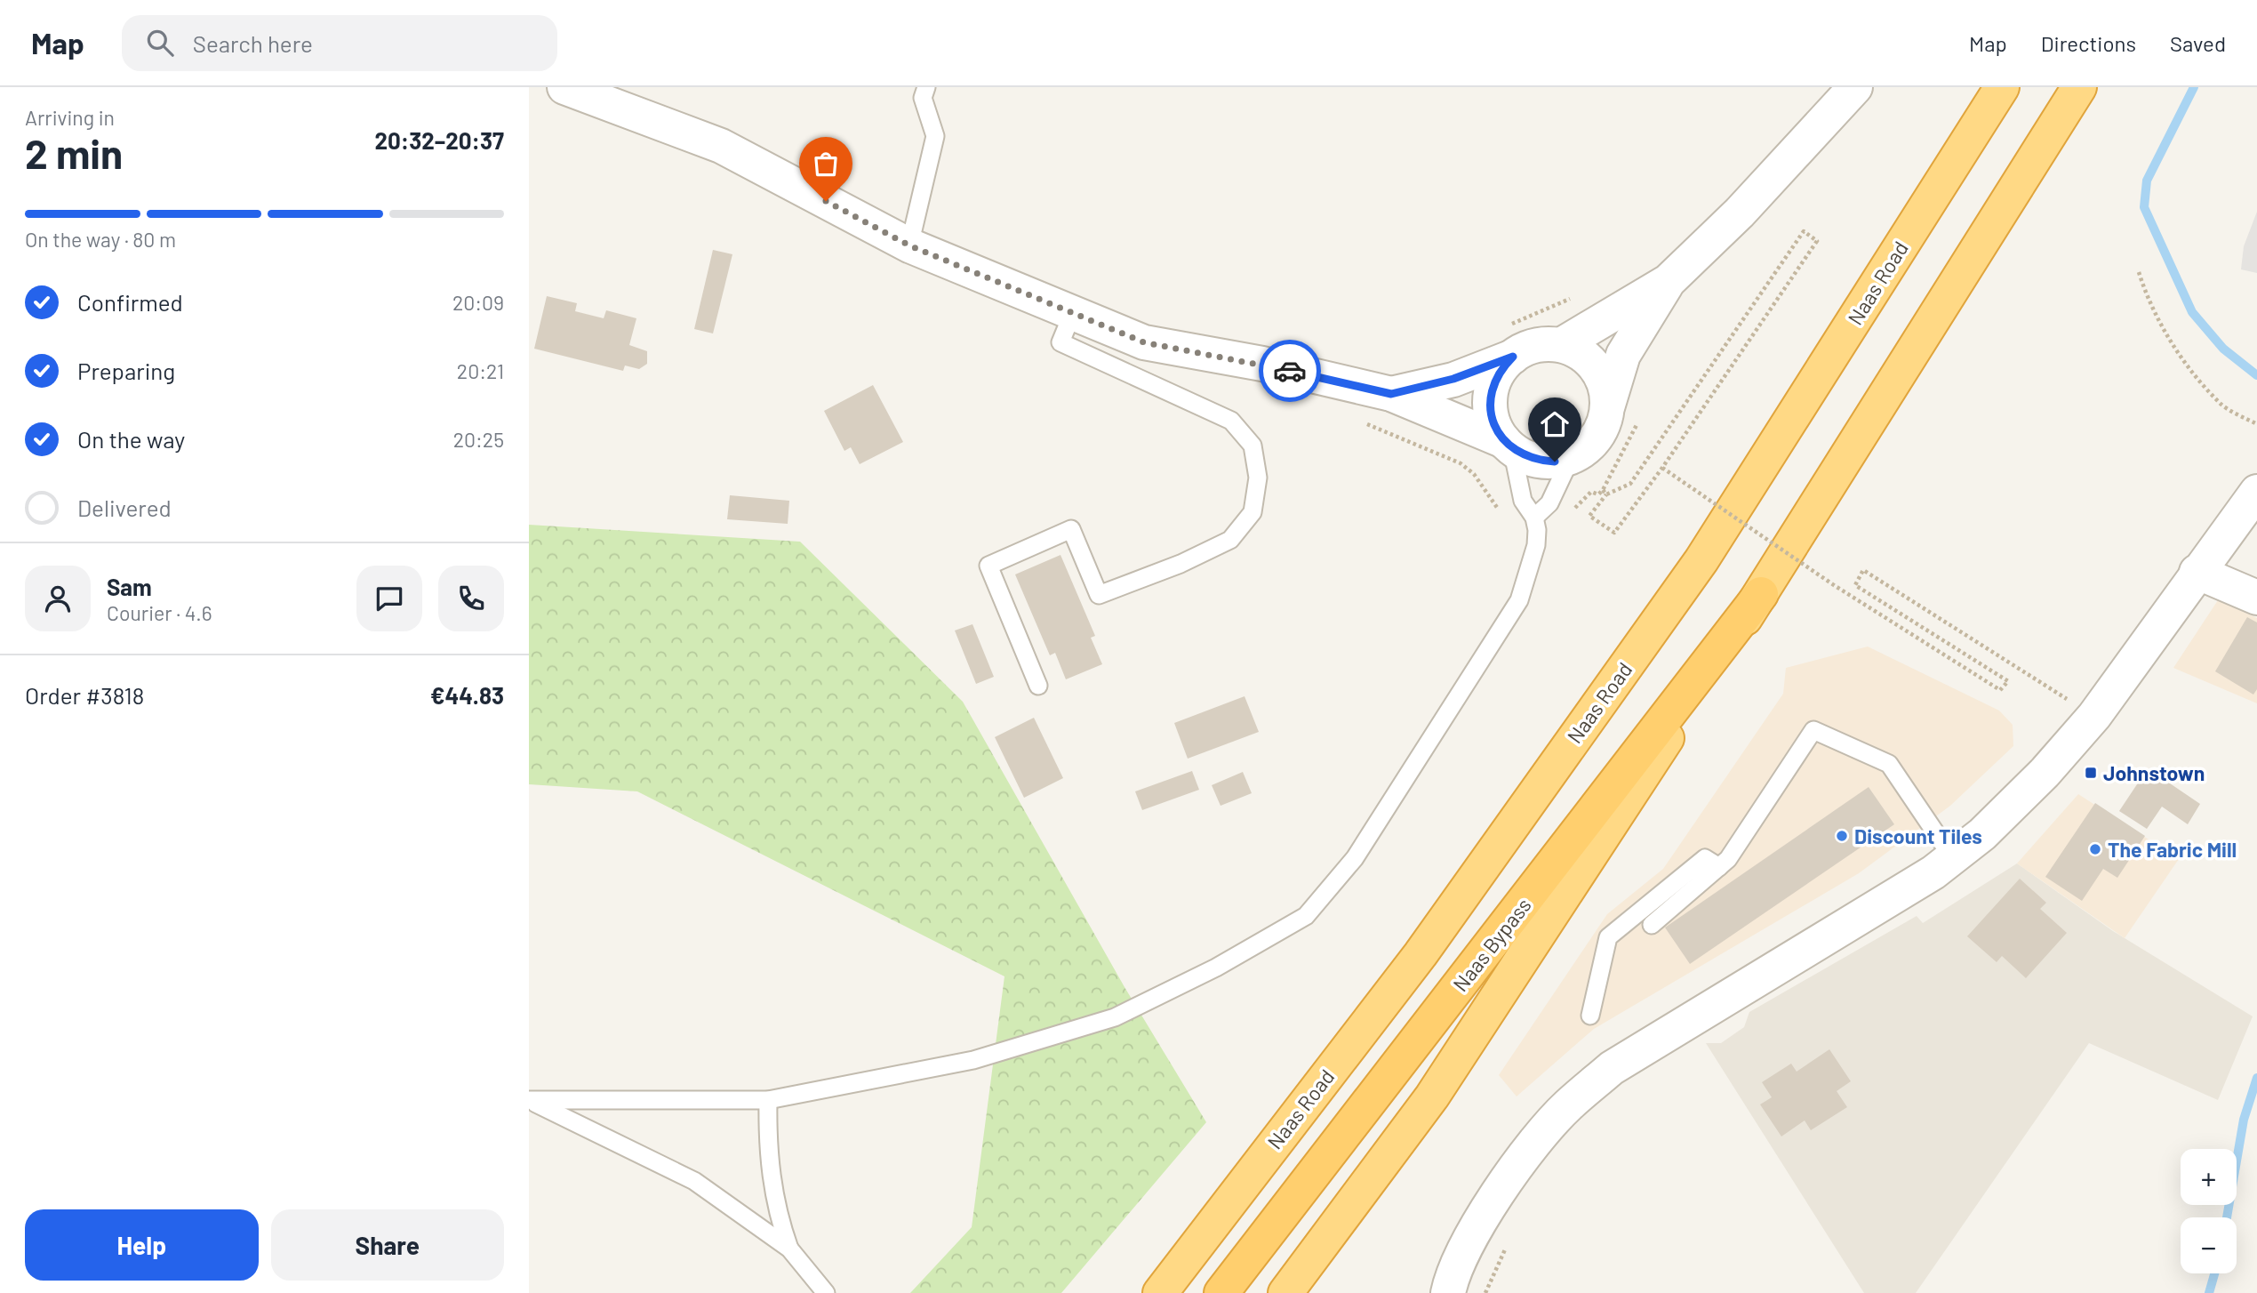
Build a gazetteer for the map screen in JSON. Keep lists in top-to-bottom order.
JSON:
{
  "streets": {
    "highway": ["Naas Road", "Naas Bypass"]
  },
  "places": {
    "transit": ["Johnstown"],
    "other": ["Discount Tiles", "The Fabric Mill"]
  },
  "page": {
    "header": "Map",
    "search": "Search here",
    "nav": ["Map", "Directions", "Saved"],
    "heading": ["2 min", "Arriving in", "20:32–20:37"],
    "panel": [
      "Sam",
      "Courier · 4.6",
      "Order #3818",
      "€44.83"
    ],
    "bar": "On the way · 80 m",
    "list": [
      ["Confirmed", "20:09"],
      ["Preparing", "20:21"],
      ["On the way", "20:25"],
      "Delivered"
    ],
    "map_buttons": ["+", "−"],
    "buttons": ["Help", "Share"]
  }
}
